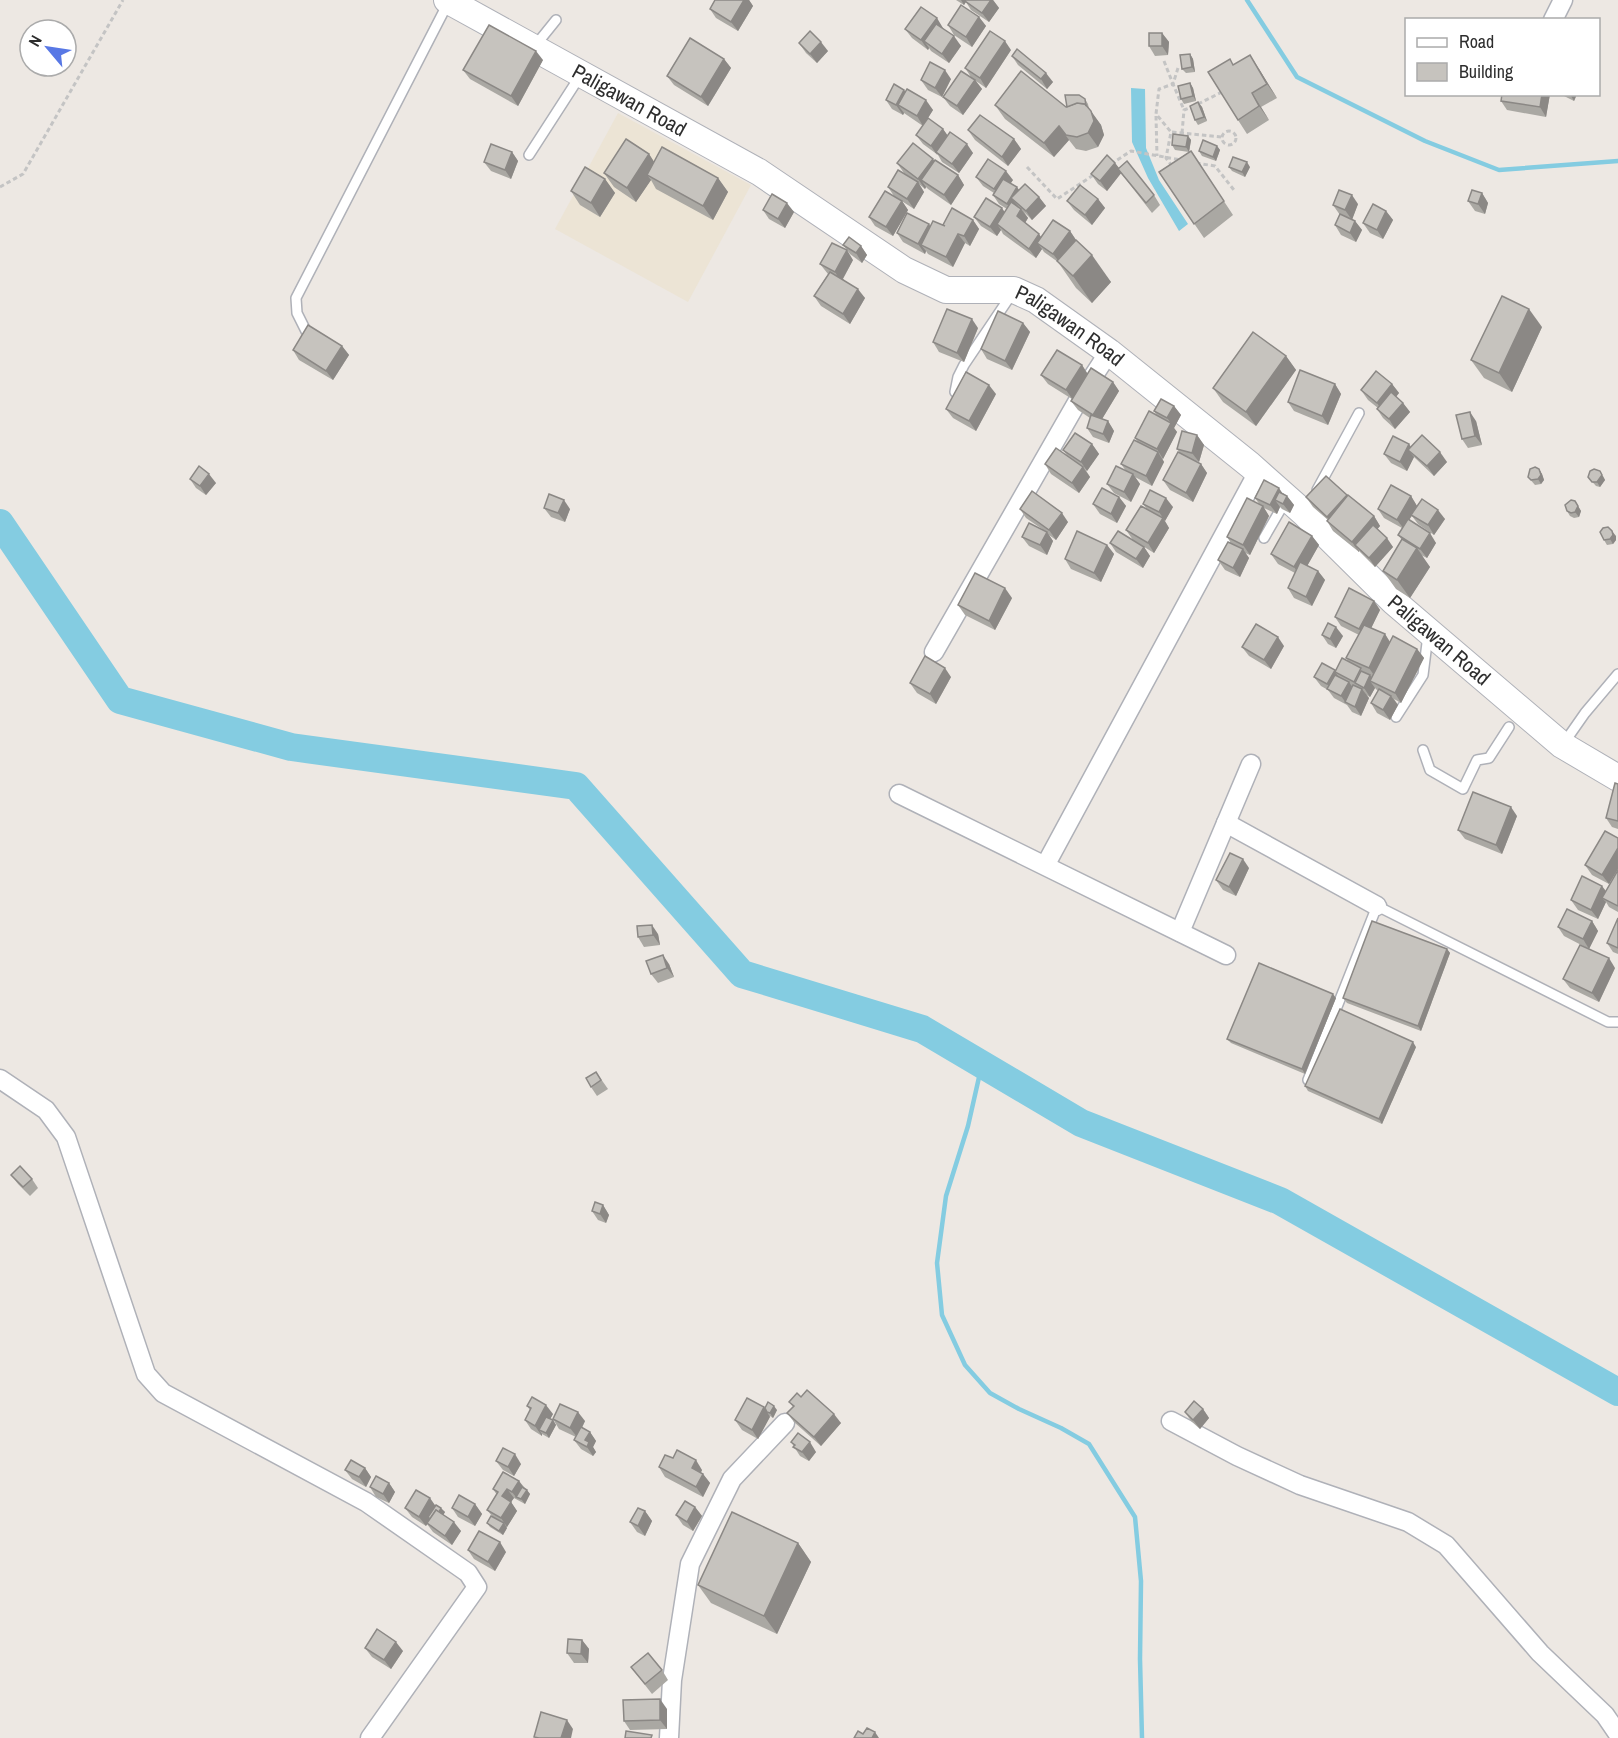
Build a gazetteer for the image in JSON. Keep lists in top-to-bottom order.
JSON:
{
  "streets": {
    "street": ["Paligawan Road"]
  },
  "legend": ["Road", "Building"],
  "north": "top left"
}
